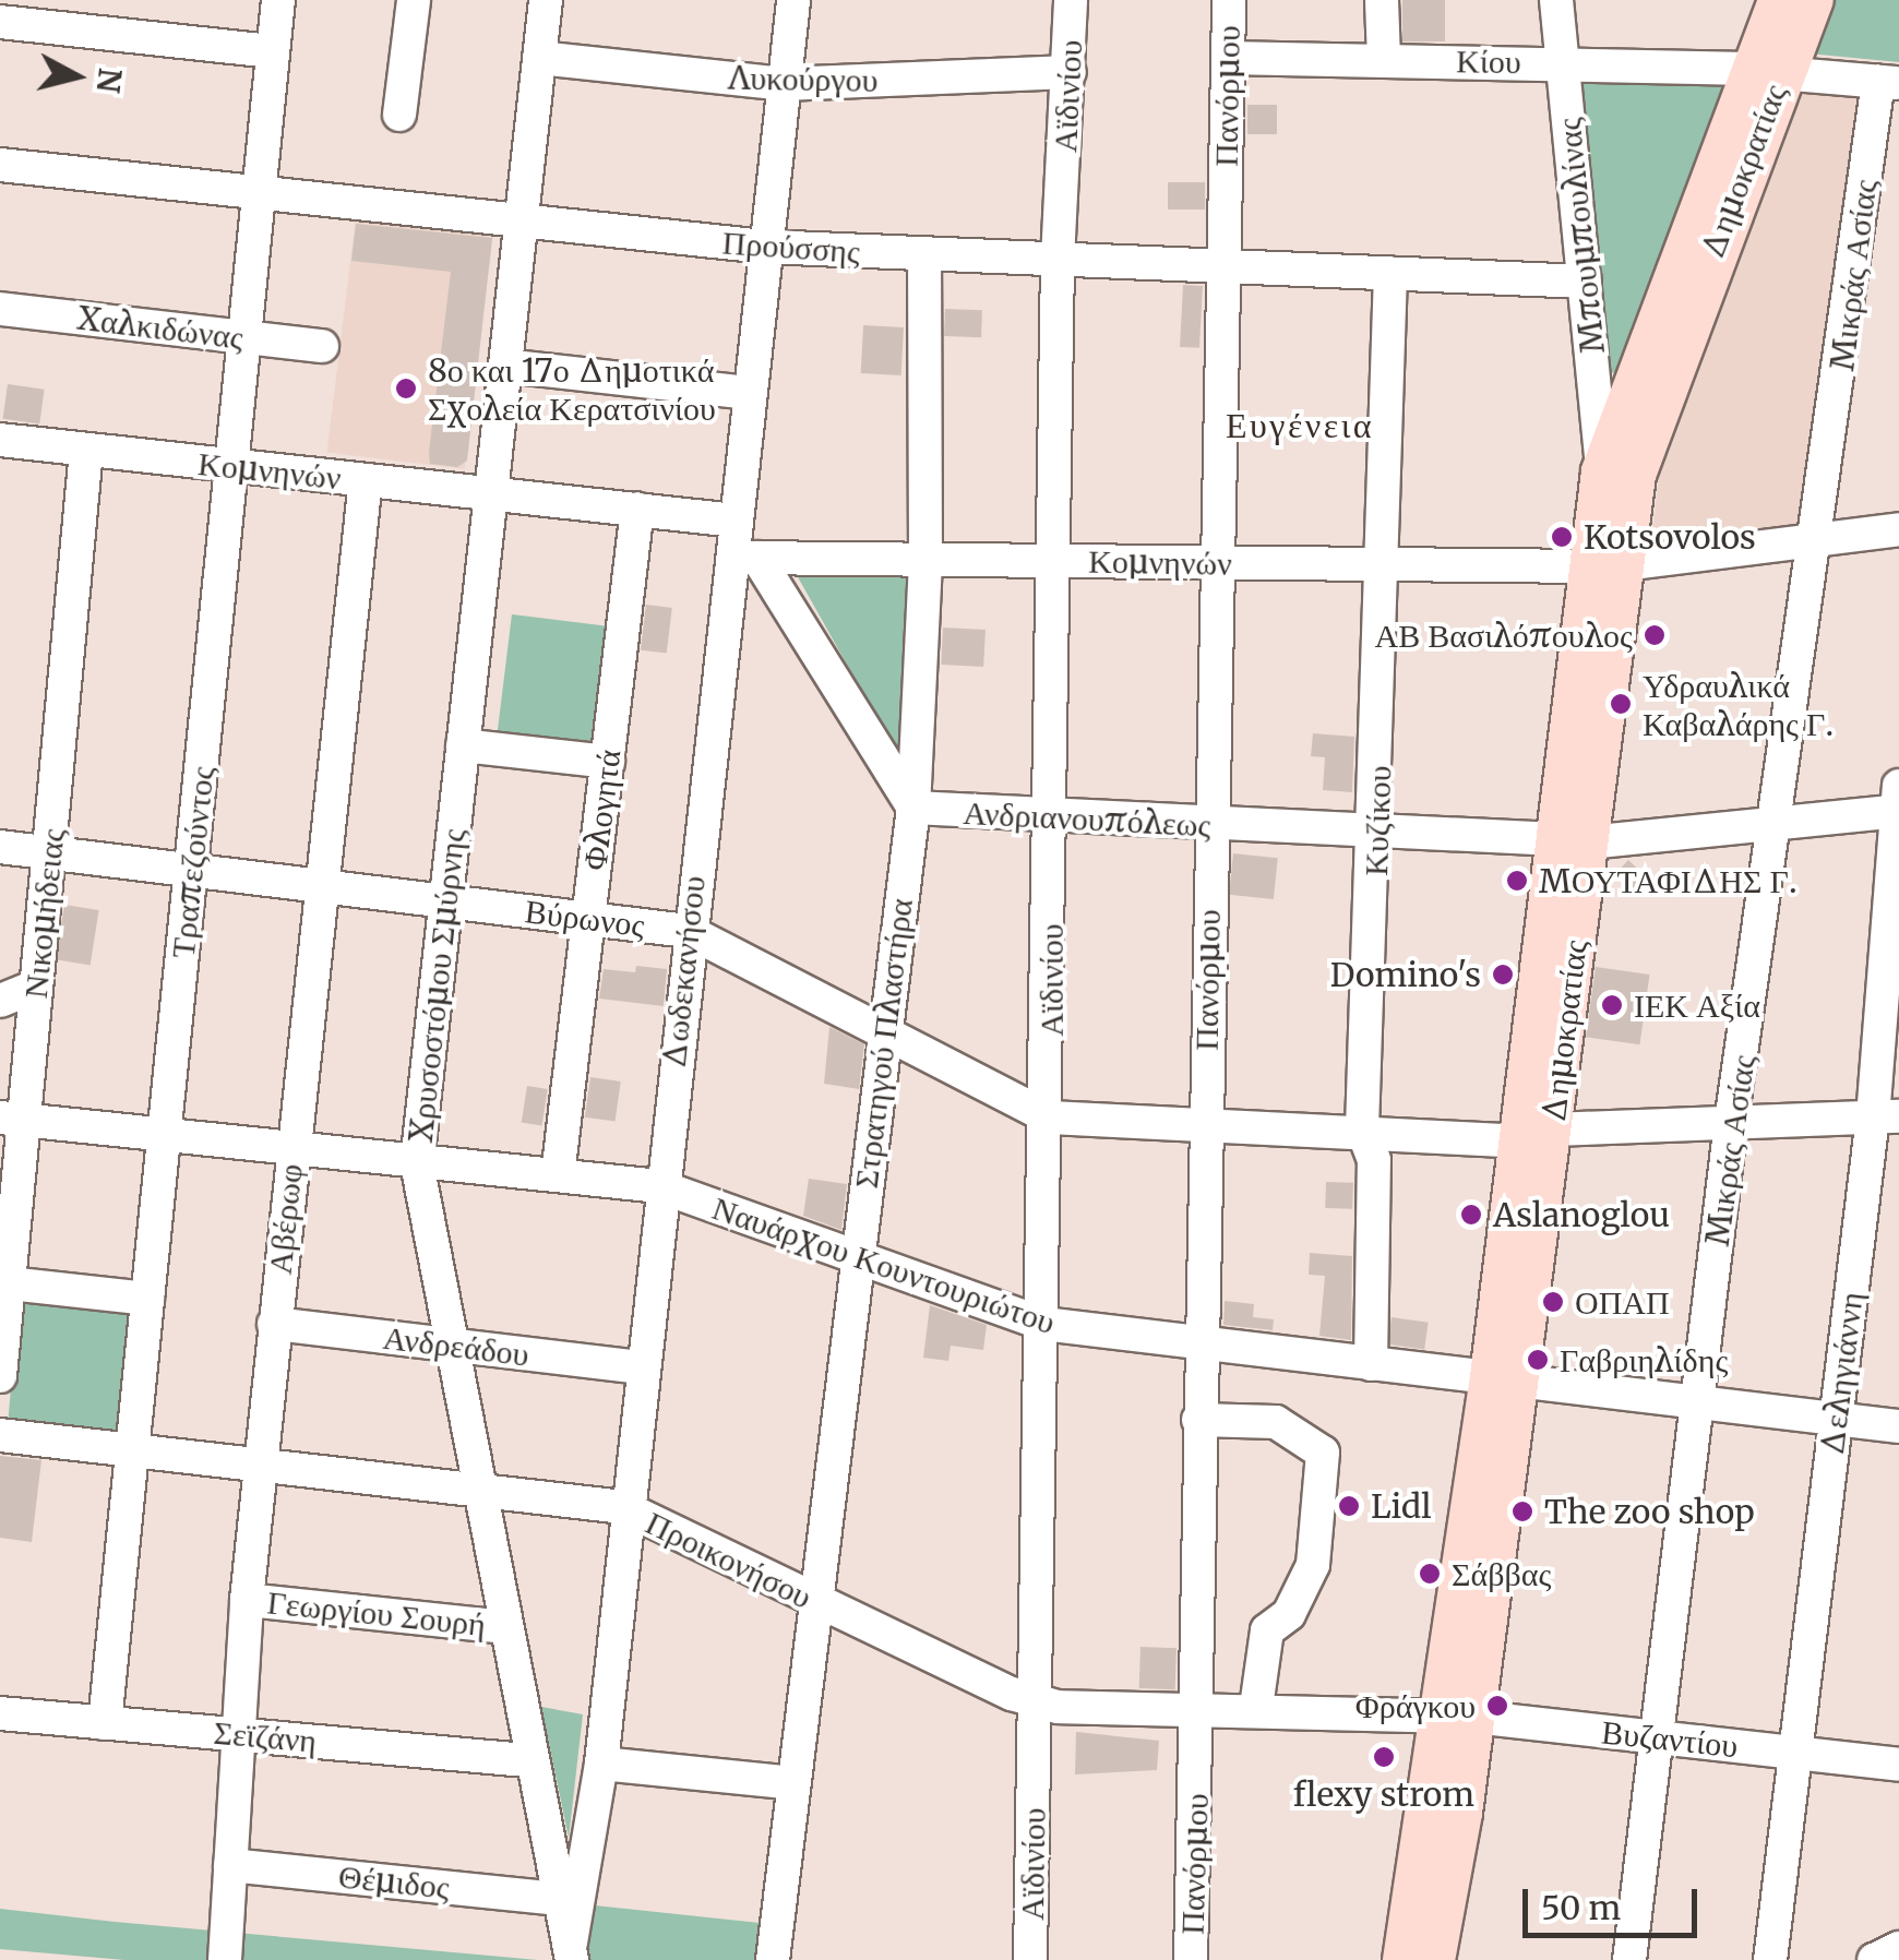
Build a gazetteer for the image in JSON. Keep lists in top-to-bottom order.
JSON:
{
  "streets": {
    "main road": ["Δημοκρατίας"],
    "street": [
      "Κίου",
      "Λυκούργου",
      "Αϊδινίου",
      "Πανόρμου",
      "Μπουμπουλίνας",
      "Προύσσης",
      "Μικράς Ασίας",
      "Χαλκιδώνας",
      "Κομνηνών",
      "Φλογητά",
      "Ανδριανουπόλεως",
      "Κυζίκου",
      "Τραπεζούντος",
      "Νικομήδειας",
      "Βύρωνος",
      "Δωδεκανήσου",
      "Χρυσοστόμου Σμύρνης",
      "Στρατηγού Πλαστήρα",
      "Αβέρωφ",
      "Ναυάρχου Κουντουριώτου",
      "Ανδρεάδου",
      "Δεληγιάννη",
      "Προικονήσου",
      "Γεωργίου Σουρή",
      "Σεϊζάνη",
      "Βυζαντίου",
      "Θέμιδος"
    ]
  },
  "crossings": [
    ["Κίου", "Πανόρμου"],
    ["Κίου", "Δημοκρατίας"],
    ["Κίου", "Μπουμπουλίνας"],
    ["Κίου", "Μικράς Ασίας"],
    ["Λυκούργου", "Αϊδινίου"],
    ["Λυκούργου", "Δωδεκανήσου"],
    ["Λυκούργου", "Χρυσοστόμου Σμύρνης"],
    ["Αϊδινίου", "Προύσσης"],
    ["Αϊδινίου", "Κομνηνών"],
    ["Αϊδινίου", "Ανδριανουπόλεως"],
    ["Αϊδινίου", "Βύρωνος"],
    ["Αϊδινίου", "Ναυάρχου Κουντουριώτου"],
    ["Αϊδινίου", "Προικονήσου"],
    ["Πανόρμου", "Προύσσης"],
    ["Πανόρμου", "Κομνηνών"],
    ["Πανόρμου", "Ανδριανουπόλεως"],
    ["Πανόρμου", "Βύρωνος"],
    ["Πανόρμου", "Ναυάρχου Κουντουριώτου"],
    ["Πανόρμου", "Προικονήσου"],
    ["Δημοκρατίας", "Μπουμπουλίνας"],
    ["Δημοκρατίας", "Κομνηνών"],
    ["Δημοκρατίας", "Ανδριανουπόλεως"],
    ["Δημοκρατίας", "Βύρωνος"],
    ["Δημοκρατίας", "Ναυάρχου Κουντουριώτου"],
    ["Δημοκρατίας", "Προικονήσου"],
    ["Δημοκρατίας", "Βυζαντίου"],
    ["Μπουμπουλίνας", "Προύσσης"],
    ["Προύσσης", "Κυζίκου"],
    ["Προύσσης", "Τραπεζούντος"],
    ["Προύσσης", "Δωδεκανήσου"],
    ["Προύσσης", "Χρυσοστόμου Σμύρνης"],
    ["Προύσσης", "Στρατηγού Πλαστήρα"],
    ["Μικράς Ασίας", "Κομνηνών"],
    ["Μικράς Ασίας", "Ανδριανουπόλεως"],
    ["Μικράς Ασίας", "Βύρωνος"],
    ["Μικράς Ασίας", "Ναυάρχου Κουντουριώτου"],
    ["Μικράς Ασίας", "Βυζαντίου"],
    ["Χαλκιδώνας", "Τραπεζούντος"],
    ["Κομνηνών", "Φλογητά"],
    ["Κομνηνών", "Κυζίκου"],
    ["Κομνηνών", "Τραπεζούντος"],
    ["Κομνηνών", "Νικομήδειας"],
    ["Κομνηνών", "Δωδεκανήσου"],
    ["Κομνηνών", "Χρυσοστόμου Σμύρνης"],
    ["Κομνηνών", "Στρατηγού Πλαστήρα"],
    ["Κομνηνών", "Αβέρωφ"],
    ["Φλογητά", "Βύρωνος"],
    ["Φλογητά", "Ναυάρχου Κουντουριώτου"],
    ["Ανδριανουπόλεως", "Κυζίκου"],
    ["Ανδριανουπόλεως", "Στρατηγού Πλαστήρα"],
    ["Ανδριανουπόλεως", "Δεληγιάννη"],
    ["Κυζίκου", "Βύρωνος"],
    ["Κυζίκου", "Ναυάρχου Κουντουριώτου"],
    ["Τραπεζούντος", "Βύρωνος"],
    ["Τραπεζούντος", "Ναυάρχου Κουντουριώτου"],
    ["Τραπεζούντος", "Προικονήσου"],
    ["Τραπεζούντος", "Σεϊζάνη"],
    ["Νικομήδειας", "Βύρωνος"],
    ["Νικομήδειας", "Ναυάρχου Κουντουριώτου"],
    ["Βύρωνος", "Δωδεκανήσου"],
    ["Βύρωνος", "Χρυσοστόμου Σμύρνης"],
    ["Βύρωνος", "Στρατηγού Πλαστήρα"],
    ["Βύρωνος", "Αβέρωφ"],
    ["Βύρωνος", "Δεληγιάννη"],
    ["Δωδεκανήσου", "Χρυσοστόμου Σμύρνης"],
    ["Δωδεκανήσου", "Ναυάρχου Κουντουριώτου"],
    ["Δωδεκανήσου", "Ανδρεάδου"],
    ["Δωδεκανήσου", "Προικονήσου"],
    ["Χρυσοστόμου Σμύρνης", "Ναυάρχου Κουντουριώτου"],
    ["Χρυσοστόμου Σμύρνης", "Ανδρεάδου"],
    ["Χρυσοστόμου Σμύρνης", "Προικονήσου"],
    ["Χρυσοστόμου Σμύρνης", "Γεωργίου Σουρή"],
    ["Χρυσοστόμου Σμύρνης", "Σεϊζάνη"],
    ["Χρυσοστόμου Σμύρνης", "Θέμιδος"],
    ["Στρατηγού Πλαστήρα", "Ναυάρχου Κουντουριώτου"],
    ["Στρατηγού Πλαστήρα", "Προικονήσου"],
    ["Αβέρωφ", "Ναυάρχου Κουντουριώτου"],
    ["Αβέρωφ", "Ανδρεάδου"],
    ["Αβέρωφ", "Προικονήσου"],
    ["Αβέρωφ", "Γεωργίου Σουρή"],
    ["Αβέρωφ", "Σεϊζάνη"],
    ["Αβέρωφ", "Θέμιδος"],
    ["Ναυάρχου Κουντουριώτου", "Δεληγιάννη"],
    ["Δεληγιάννη", "Βυζαντίου"],
    ["Προικονήσου", "Βυζαντίου"]
  ],
  "districts": ["Ευγένεια"],
  "places": [
    "8ο και 17ο Δημοτικά Σχολεία Κερατσινίου",
    "Kotsovolos",
    "ΑΒ Βασιλόπουλος",
    "Υδραυλικά Καβαλάρης Γ.",
    "ΜΟΥΤΑΦΙΔΗΣ Γ.",
    "Domino's",
    "ΙΕΚ Αξία",
    "Aslanoglou",
    "ΟΠΑΠ",
    "Γαβριηλίδης",
    "Lidl",
    "The zoo shop",
    "Σάββας",
    "Φράγκου",
    "flexy strom"
  ],
  "scale_bar": "50 m",
  "north": "right"
}
